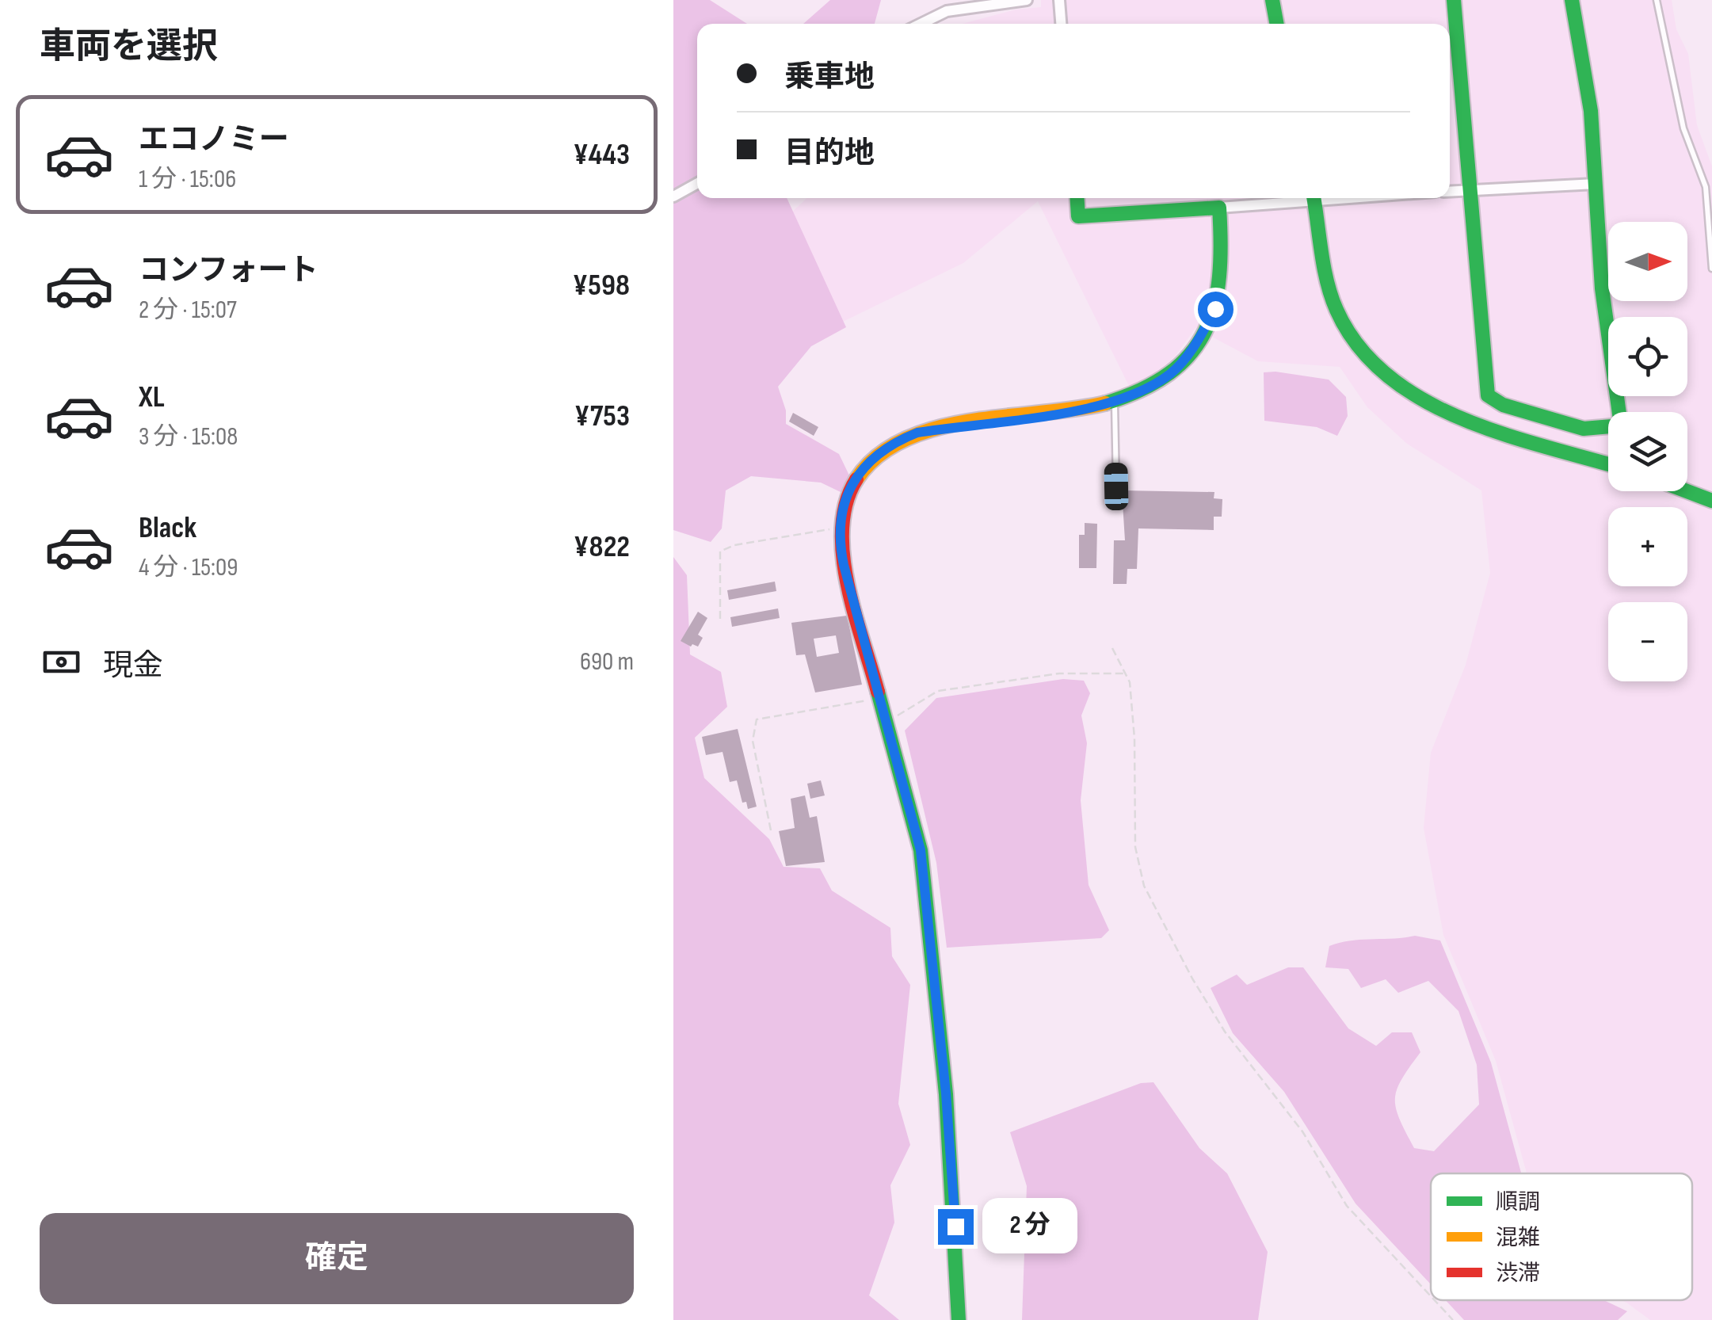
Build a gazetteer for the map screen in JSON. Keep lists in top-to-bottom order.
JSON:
{
  "legend": ["順調", "混雑", "渋滞"],
  "north": "right",
  "page": {
    "heading": "車両を選択",
    "banner": ["乗車地", "目的地"],
    "list": [
      {
        "name": "エコノミー",
        "note": "1 分 · 15:06",
        "value": "¥443"
      },
      {
        "name": "コンフォート",
        "note": "2 分 · 15:07",
        "value": "¥598"
      },
      {
        "name": "XL",
        "note": "3 分 · 15:08",
        "value": "¥753"
      },
      {
        "name": "Black",
        "note": "4 分 · 15:09",
        "value": "¥822"
      }
    ],
    "map_buttons": ["+", "−"],
    "pay": ["現金", "690 m"],
    "buttons": "確定",
    "bubble": "2 分"
  }
}
